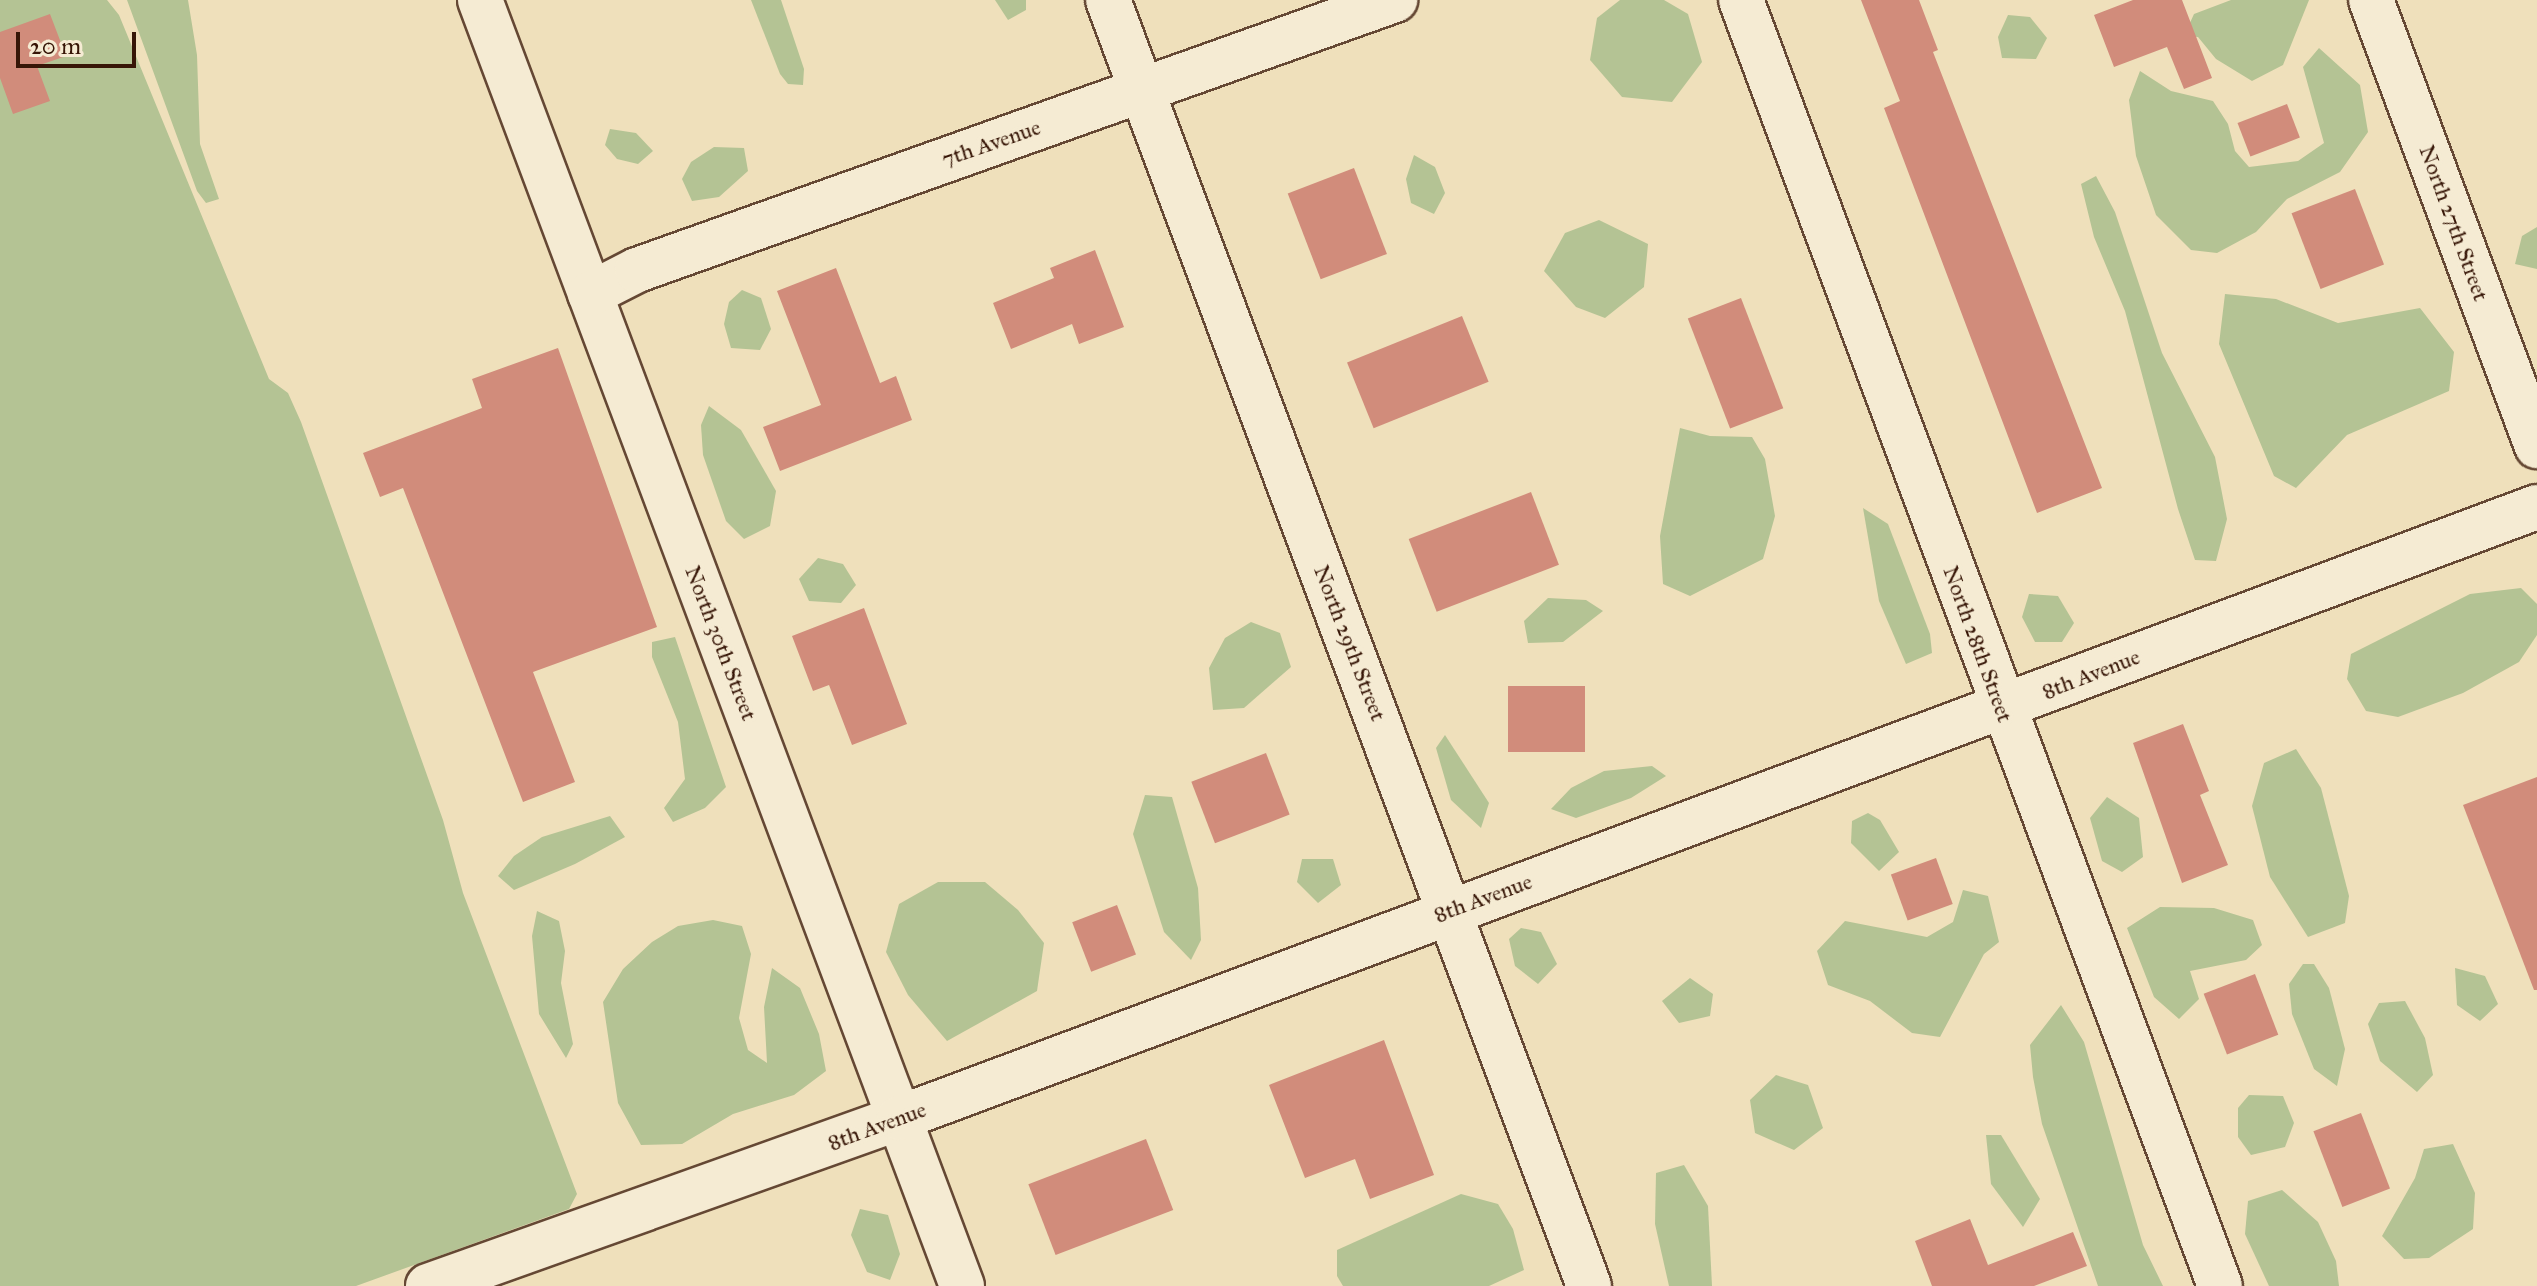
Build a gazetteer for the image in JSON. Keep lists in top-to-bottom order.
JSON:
{
  "streets": {
    "street": [
      "7th Avenue",
      "North 27th Street",
      "North 30th Street",
      "North 29th Street",
      "North 28th Street",
      "8th Avenue"
    ]
  },
  "crossings": [
    ["7th Avenue", "North 30th Street"],
    ["7th Avenue", "North 29th Street"],
    ["North 30th Street", "8th Avenue"],
    ["North 29th Street", "8th Avenue"],
    ["North 28th Street", "8th Avenue"]
  ],
  "scale_bar": "20 m"
}
